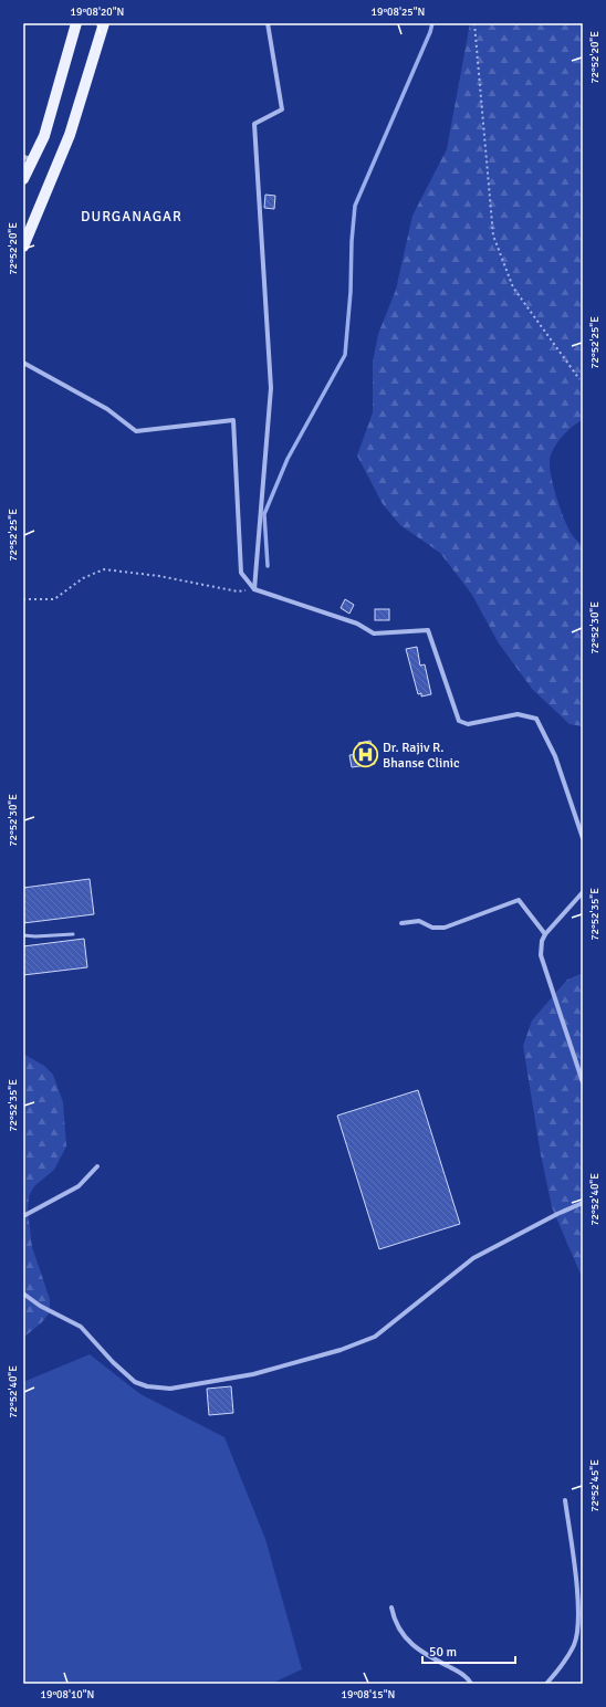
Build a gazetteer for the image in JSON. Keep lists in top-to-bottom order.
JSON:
{
  "districts": ["DURGANAGAR"],
  "places": {
    "hospital": ["Dr. Rajiv R. Bhanse Clinic"]
  },
  "scale_bar": "50 m",
  "coordinates": [
    "19°08'20\"N",
    "19°08'25\"N",
    "72°52'20\"E",
    "72°52'25\"E",
    "72°52'30\"E",
    "72°52'35\"E",
    "72°52'40\"E",
    "72°52'45\"E",
    "19°08'10\"N",
    "19°08'15\"N"
  ]
}
